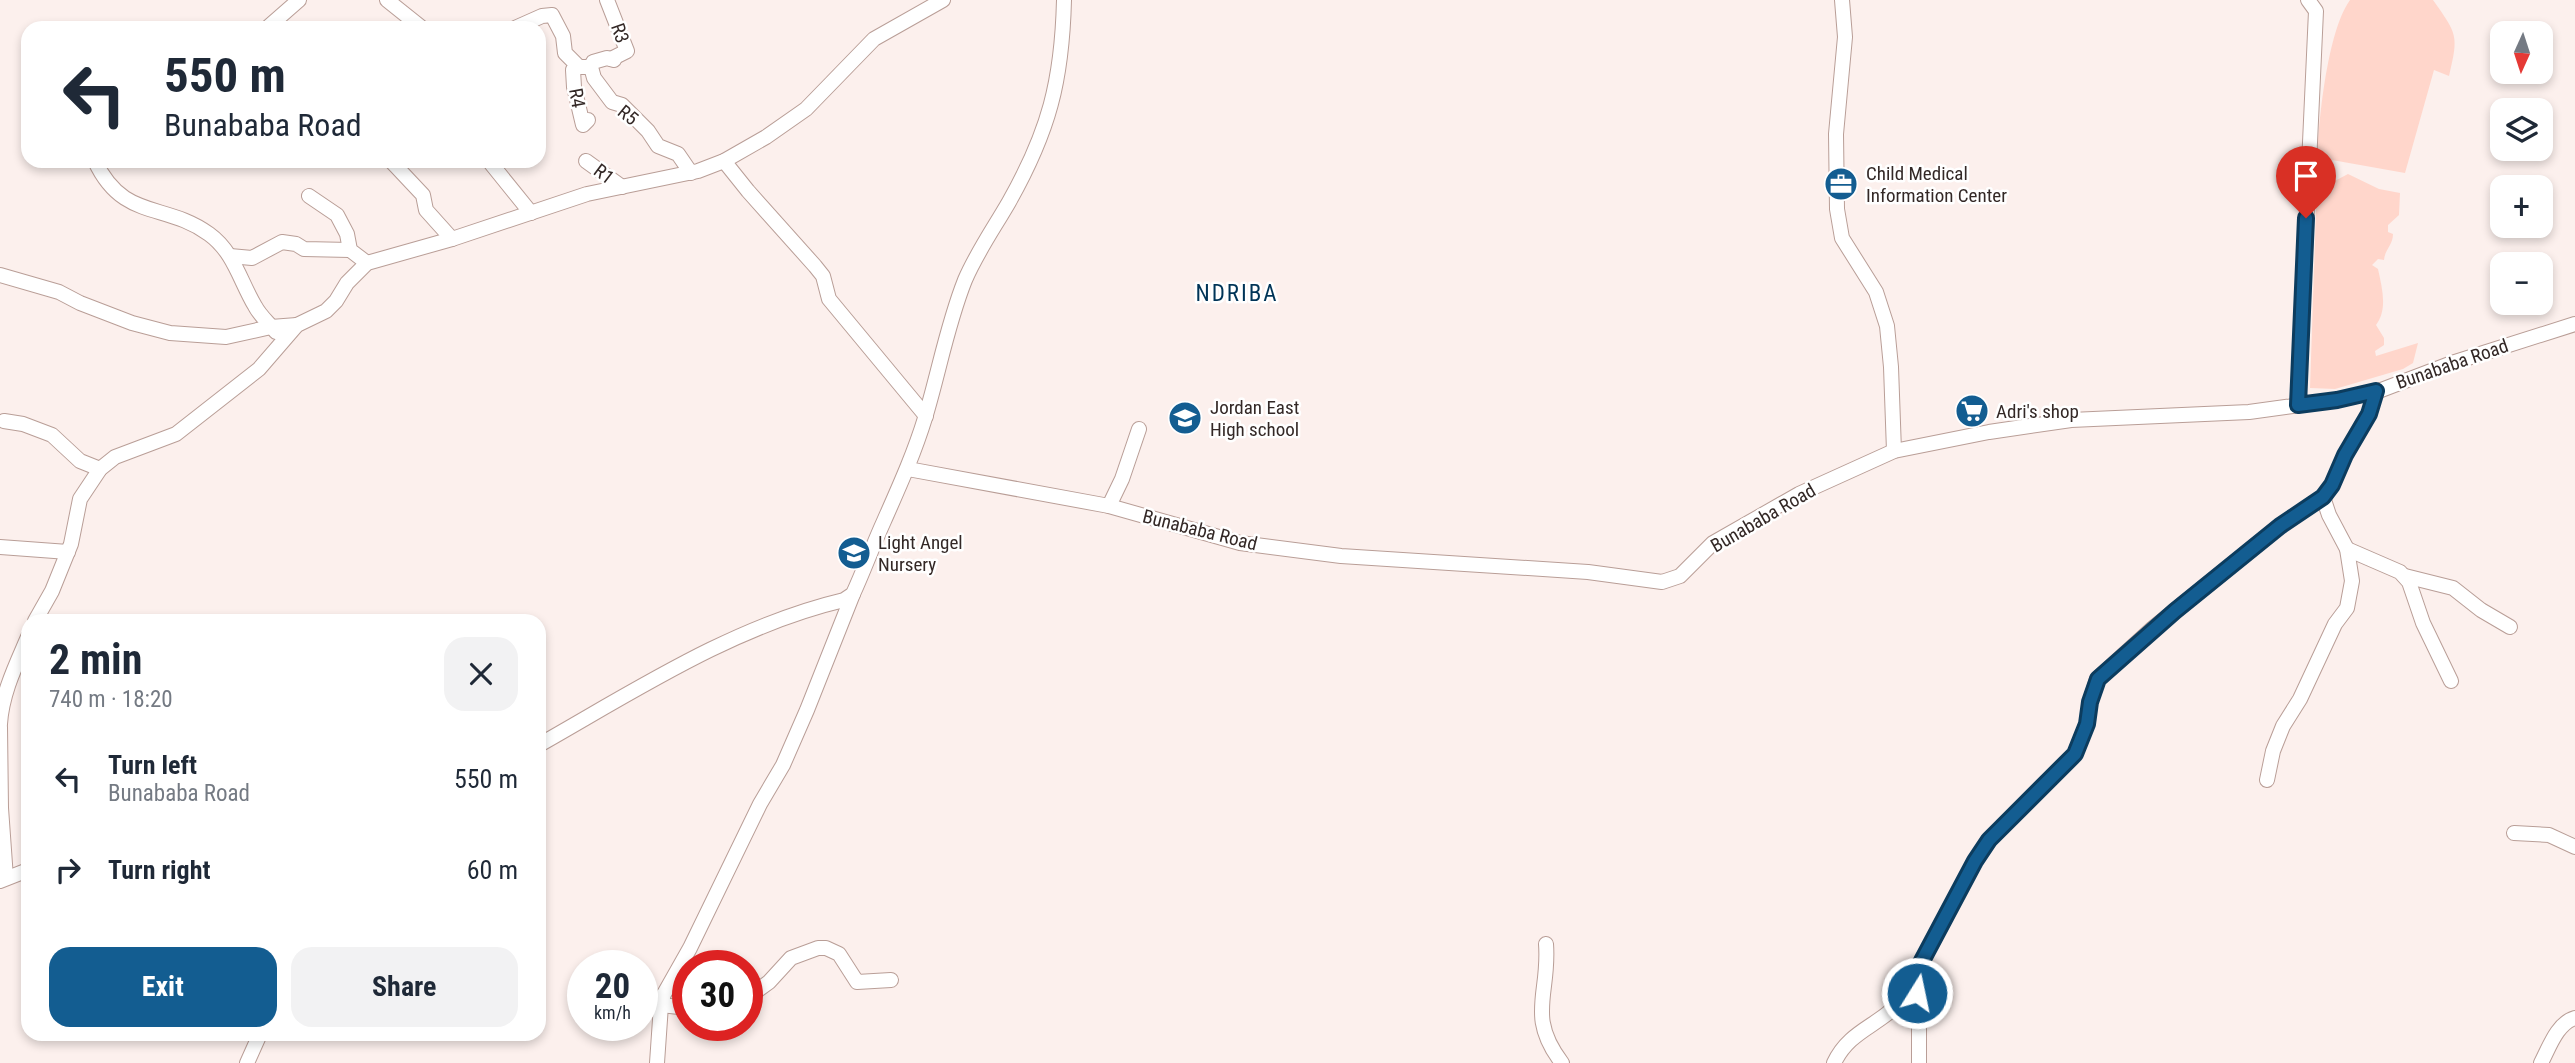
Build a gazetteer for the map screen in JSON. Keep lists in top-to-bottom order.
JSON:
{
  "streets": {
    "street": [
      "R3",
      "R4",
      "R5",
      "R1",
      "Bunababa Road"
    ]
  },
  "crossings": [
    ["R3", "R4"],
    ["R3", "R5"],
    ["R4", "R5"]
  ],
  "districts": ["NDRIBA"],
  "places": {
    "office": ["Child Medical Information Center"],
    "supermarket": ["Adri's shop"],
    "school or university": ["Jordan East High school", "Light Angel Nursery"]
  },
  "north": "bottom",
  "page": {
    "map_buttons": ["+", "−"],
    "turn": ["550 m", "Bunababa Road"],
    "heading": ["2 min", "740 m · 18:20"],
    "list": [
      {
        "name": "Turn left",
        "note": "Bunababa Road",
        "value": "550 m"
      },
      {
        "name": "Turn right",
        "value": "60 m"
      }
    ],
    "buttons": ["Exit", "Share"],
    "speed": "20 km/h",
    "limit": "30"
  }
}
